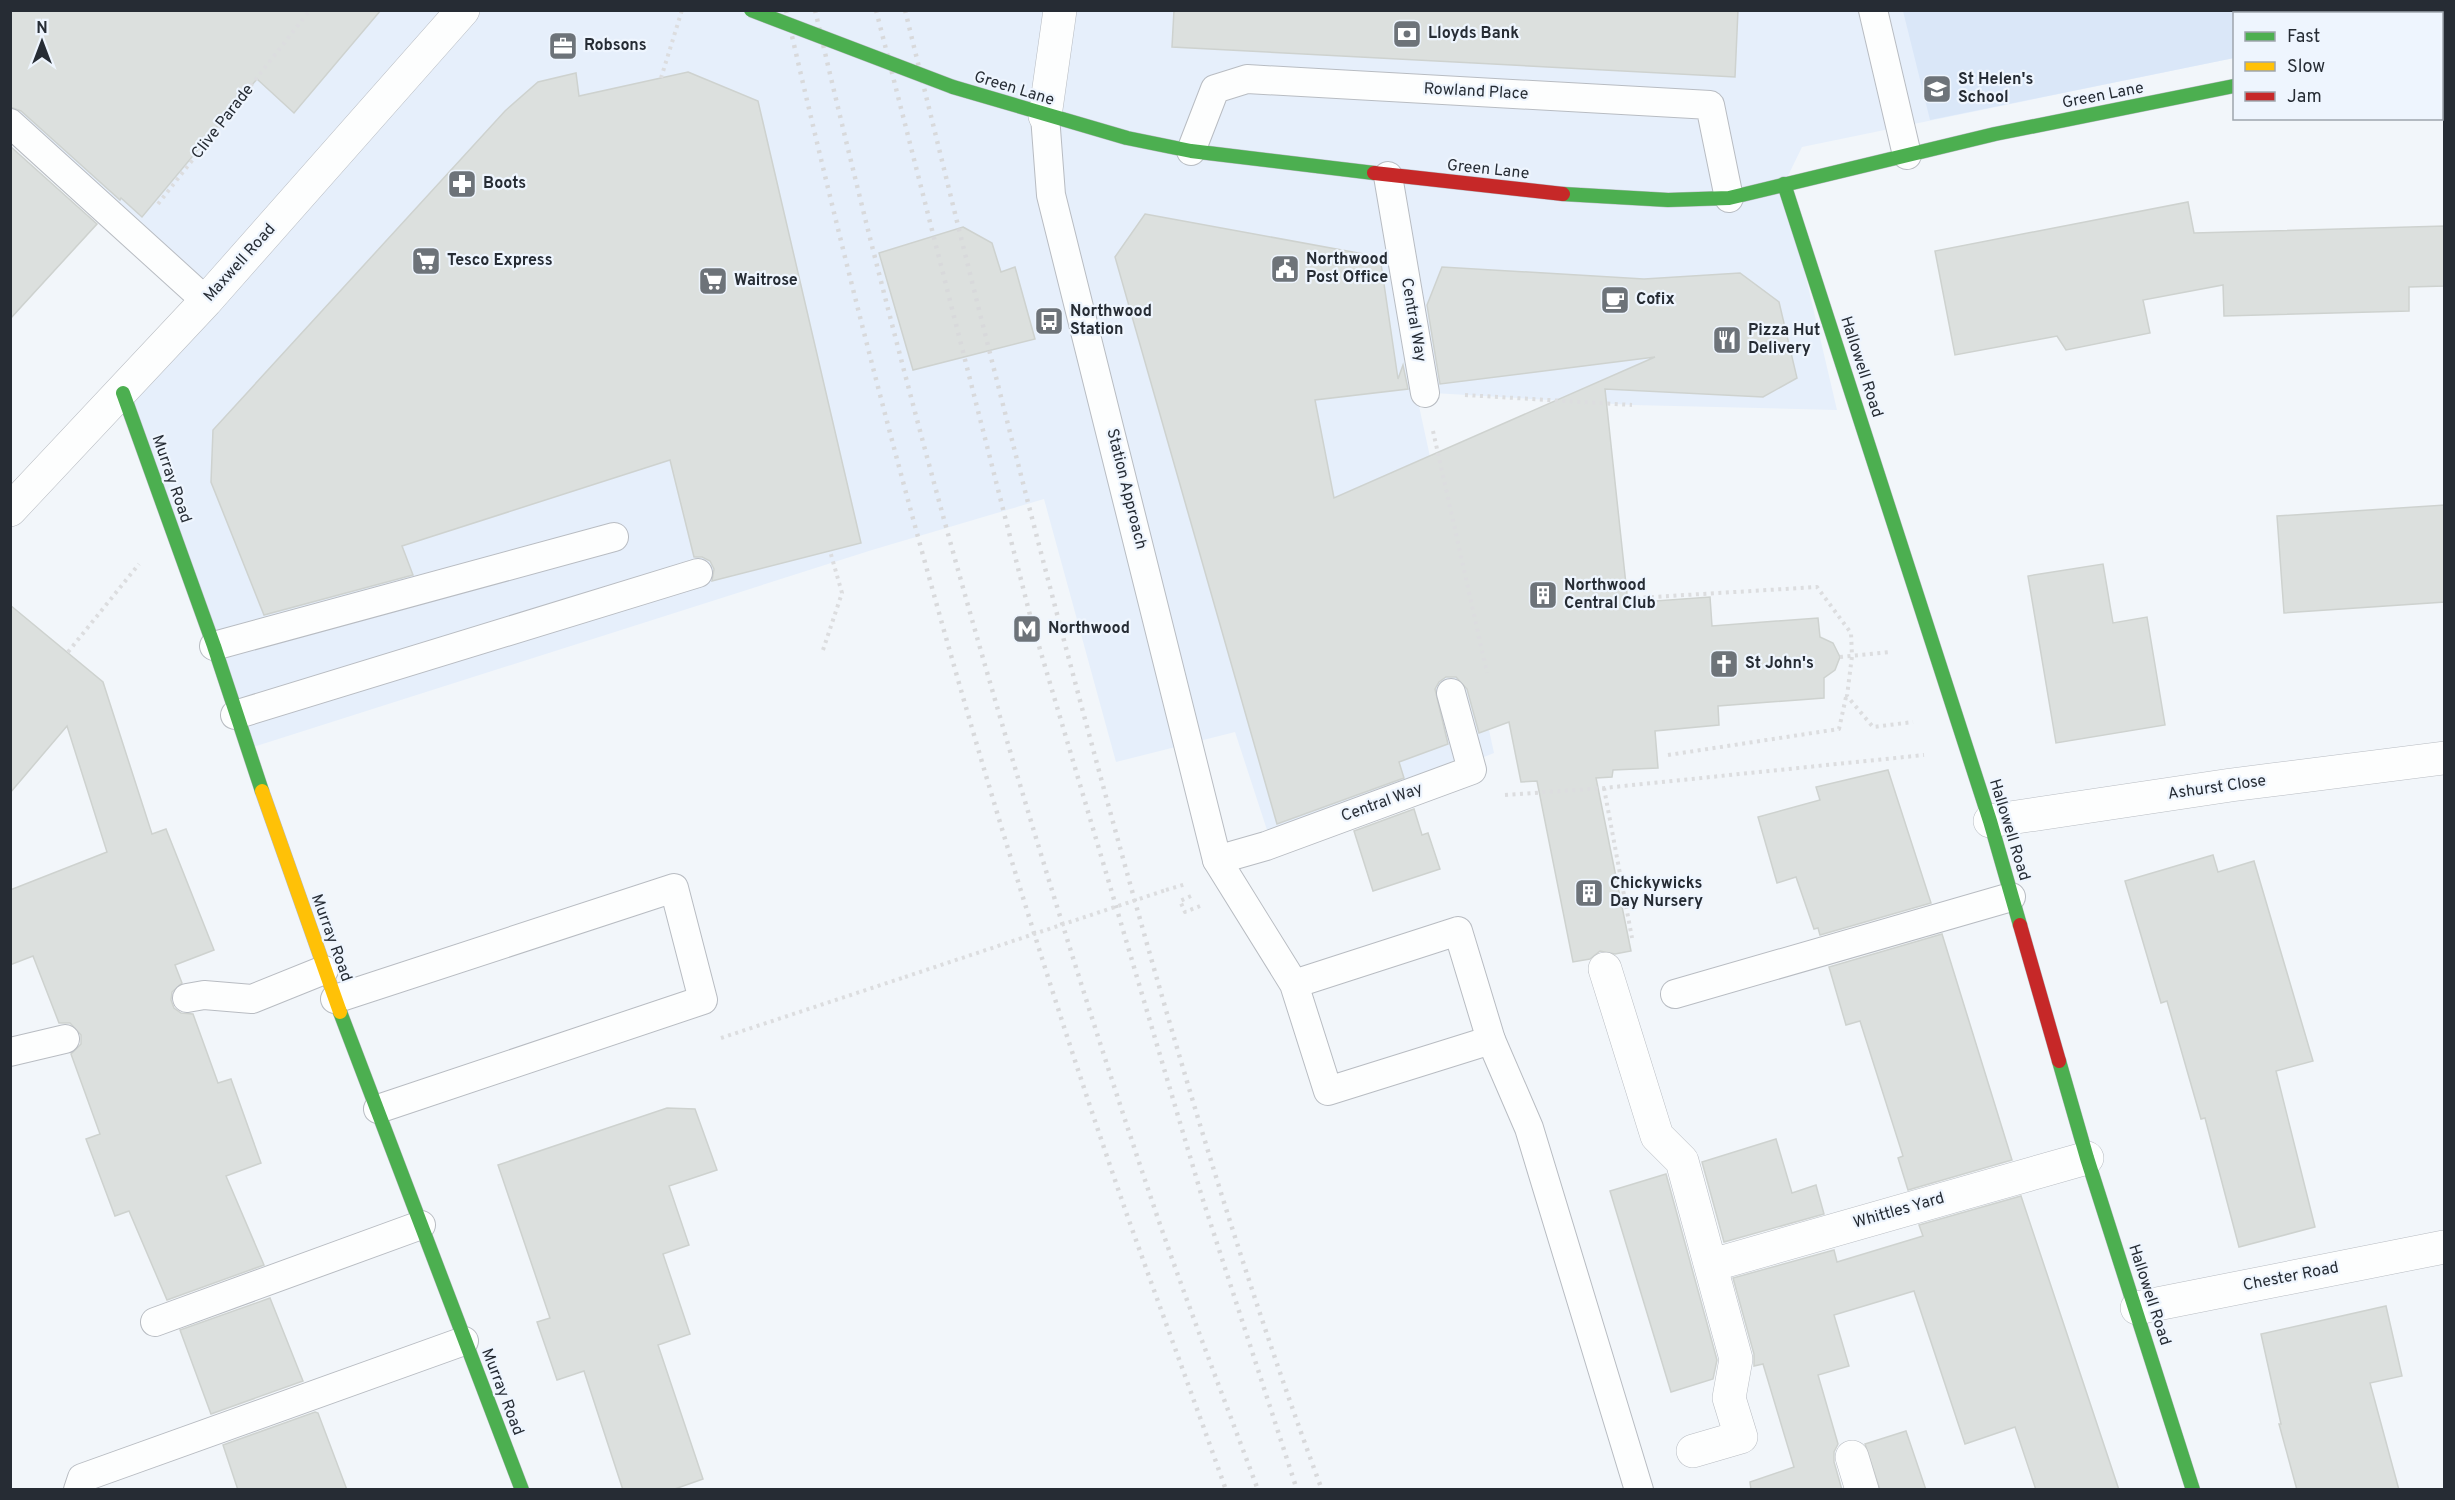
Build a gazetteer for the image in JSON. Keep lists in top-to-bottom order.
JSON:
{
  "streets": {
    "street": [
      "Green Lane",
      "Maxwell Road",
      "Hallowell Road",
      "Murray Road",
      "Ashurst Close",
      "Whittles Yard",
      "Chester Road"
    ],
    "lane": ["Rowland Place", "Central Way", "Station Approach"],
    "path": ["Clive Parade"]
  },
  "crossings": [
    ["Green Lane", "Rowland Place"],
    ["Green Lane", "Central Way"],
    ["Green Lane", "Hallowell Road"],
    ["Green Lane", "Station Approach"],
    ["Maxwell Road", "Murray Road"],
    ["Central Way", "Station Approach"],
    ["Hallowell Road", "Ashurst Close"],
    ["Hallowell Road", "Whittles Yard"],
    ["Hallowell Road", "Chester Road"]
  ],
  "places": {
    "bank": ["Lloyds Bank"],
    "office": ["Robsons"],
    "school or university": ["St Helen's School"],
    "pharmacy": ["Boots"],
    "supermarket": ["Tesco Express", "Waitrose"],
    "public building": ["Northwood Post Office"],
    "cafe": ["Cofix"],
    "bus stop": ["Northwood Station"],
    "restaurant": ["Pizza Hut Delivery"],
    "building": ["Northwood Central Club", "Chickywicks Day Nursery"],
    "metro station": ["Northwood"],
    "church": ["St John's"]
  },
  "legend": ["Fast", "Slow", "Jam"],
  "north": "top"
}
